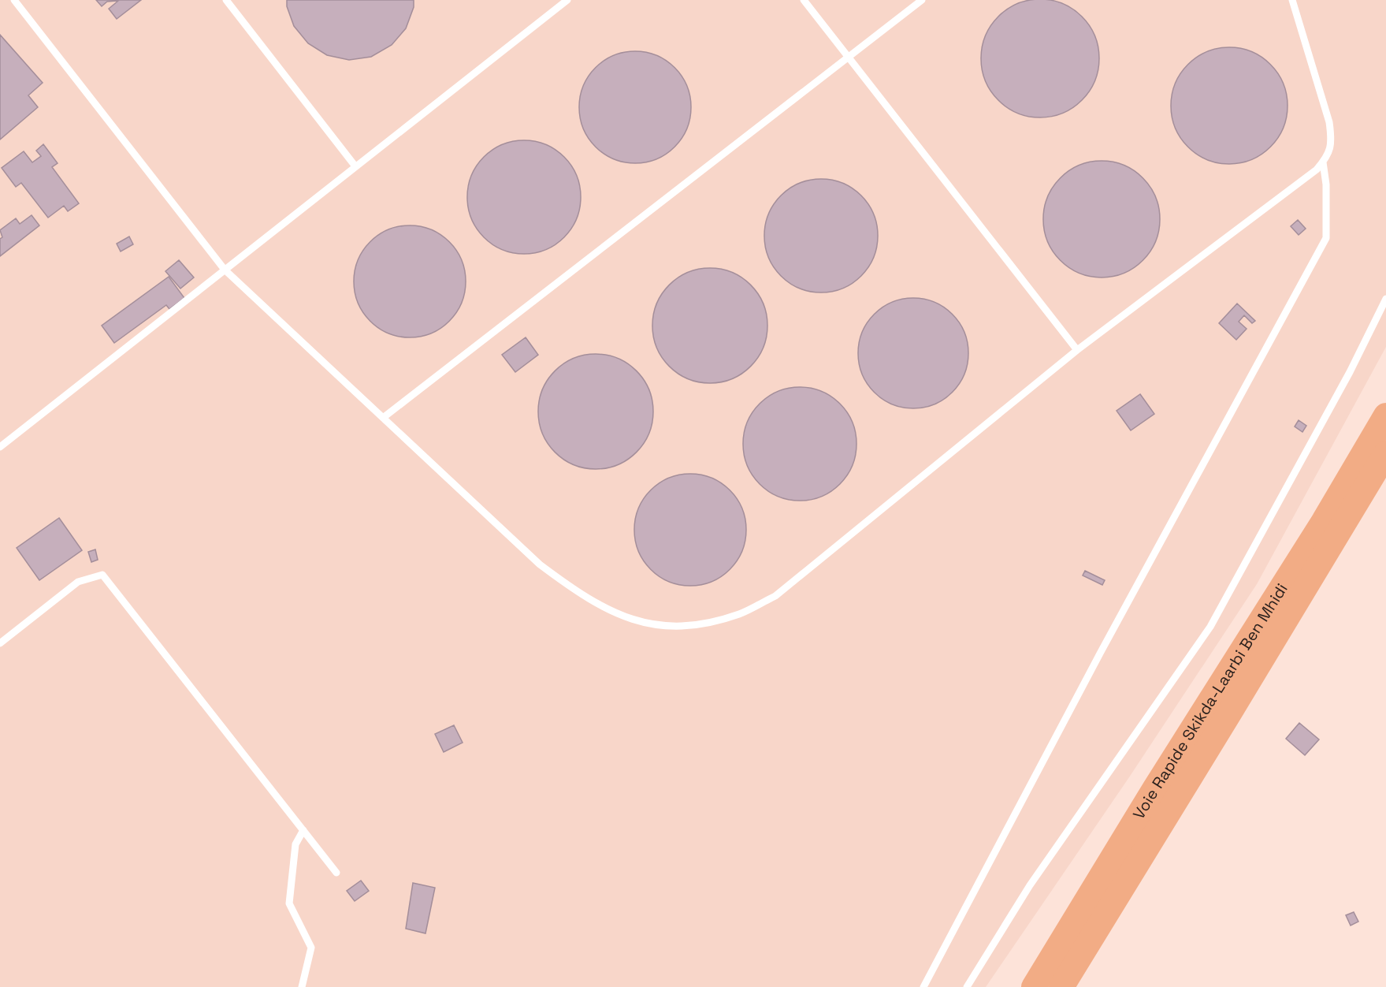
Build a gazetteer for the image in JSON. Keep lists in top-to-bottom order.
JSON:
{
  "streets": {
    "highway": ["Voie Rapide Skikda-Laarbi Ben Mhidi"]
  }
}
